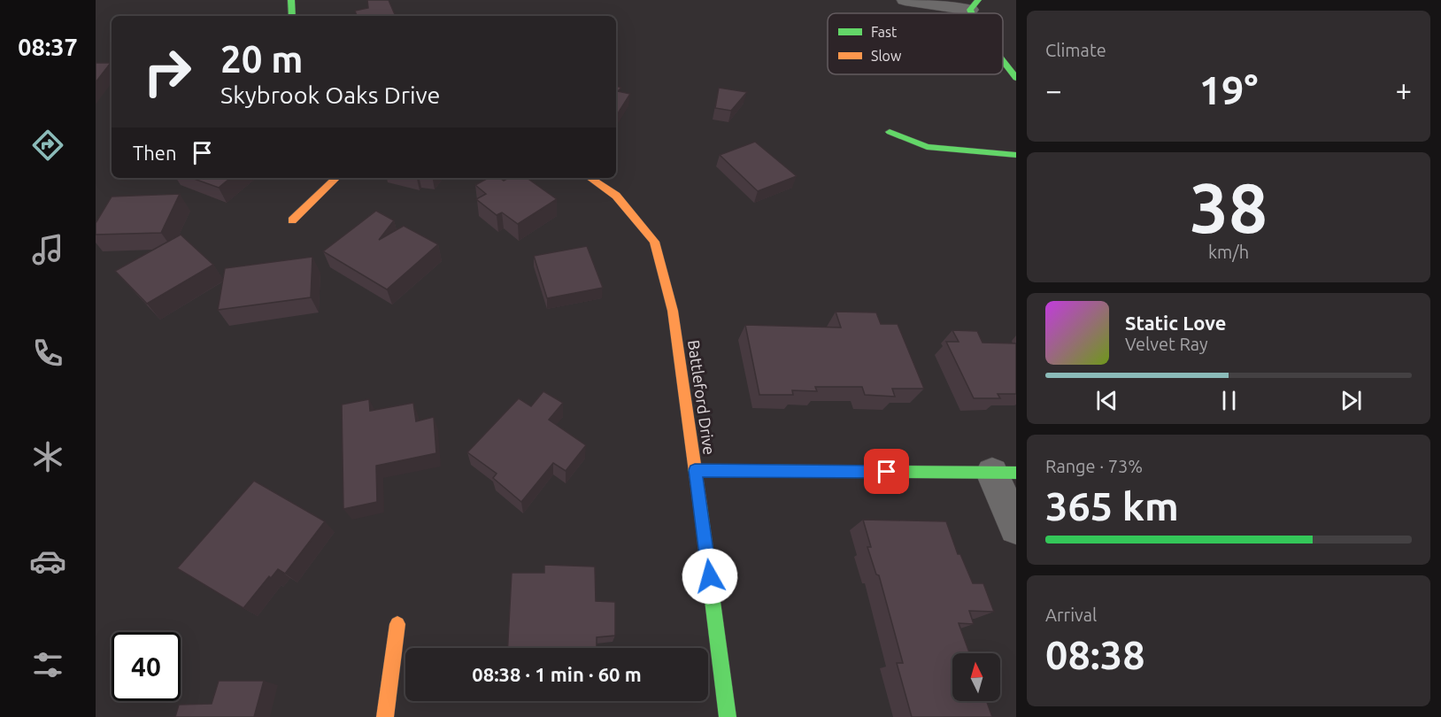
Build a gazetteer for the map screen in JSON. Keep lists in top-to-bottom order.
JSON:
{
  "streets": {
    "street": ["Battleford Drive"]
  },
  "legend": ["Fast", "Slow"],
  "north": "top",
  "page": {
    "tabs": "08:37",
    "tile": [
      "Climate",
      ["38", "km/h"],
      ["Range · 73%", "365 km"],
      ["Arrival", "08:38"]
    ],
    "turn": ["20 m", "Skybrook Oaks Drive"],
    "heat": ["−", "19°", "+"],
    "then": "Then",
    "song": ["Static Love", "Velvet Ray"],
    "limit": "40",
    "trip": "08:38 · 1 min · 60 m"
  }
}
